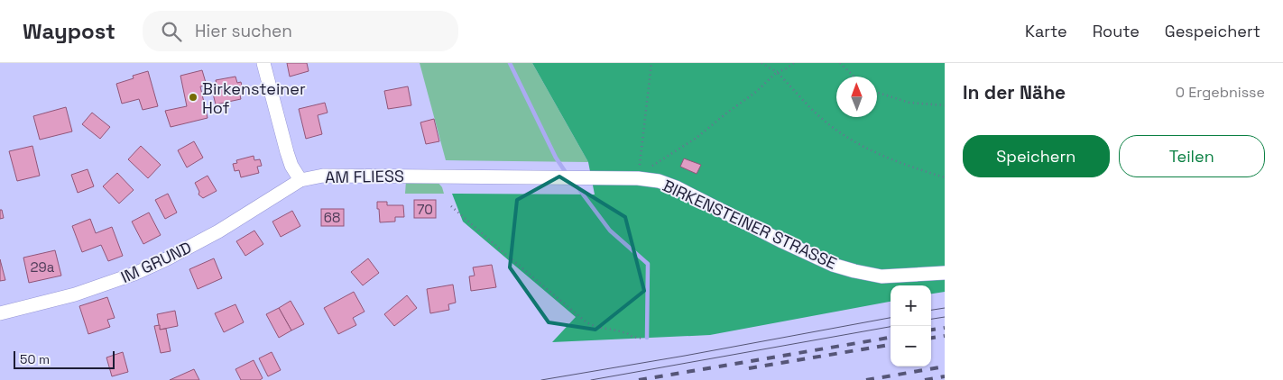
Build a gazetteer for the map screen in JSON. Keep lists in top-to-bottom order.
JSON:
{
  "streets": {
    "street": ["AM FLIESS", "BIRKENSTEINER STRASSE", "IM GRUND"]
  },
  "crossings": [
    ["AM FLIESS", "BIRKENSTEINER STRASSE"],
    ["AM FLIESS", "IM GRUND"]
  ],
  "places": ["Birkensteiner Hof"],
  "house_numbers": ["70", "68", "29a"],
  "scale_bar": "50 m",
  "north": "top",
  "page": {
    "header": "Waypost",
    "search": "Hier suchen",
    "nav": ["Karte", "Route", "Gespeichert"],
    "heading": ["In der Nähe", "0 Ergebnisse"],
    "buttons": ["Speichern", "Teilen"],
    "map_buttons": ["+", "−"],
    "scale": "50 m"
  }
}
